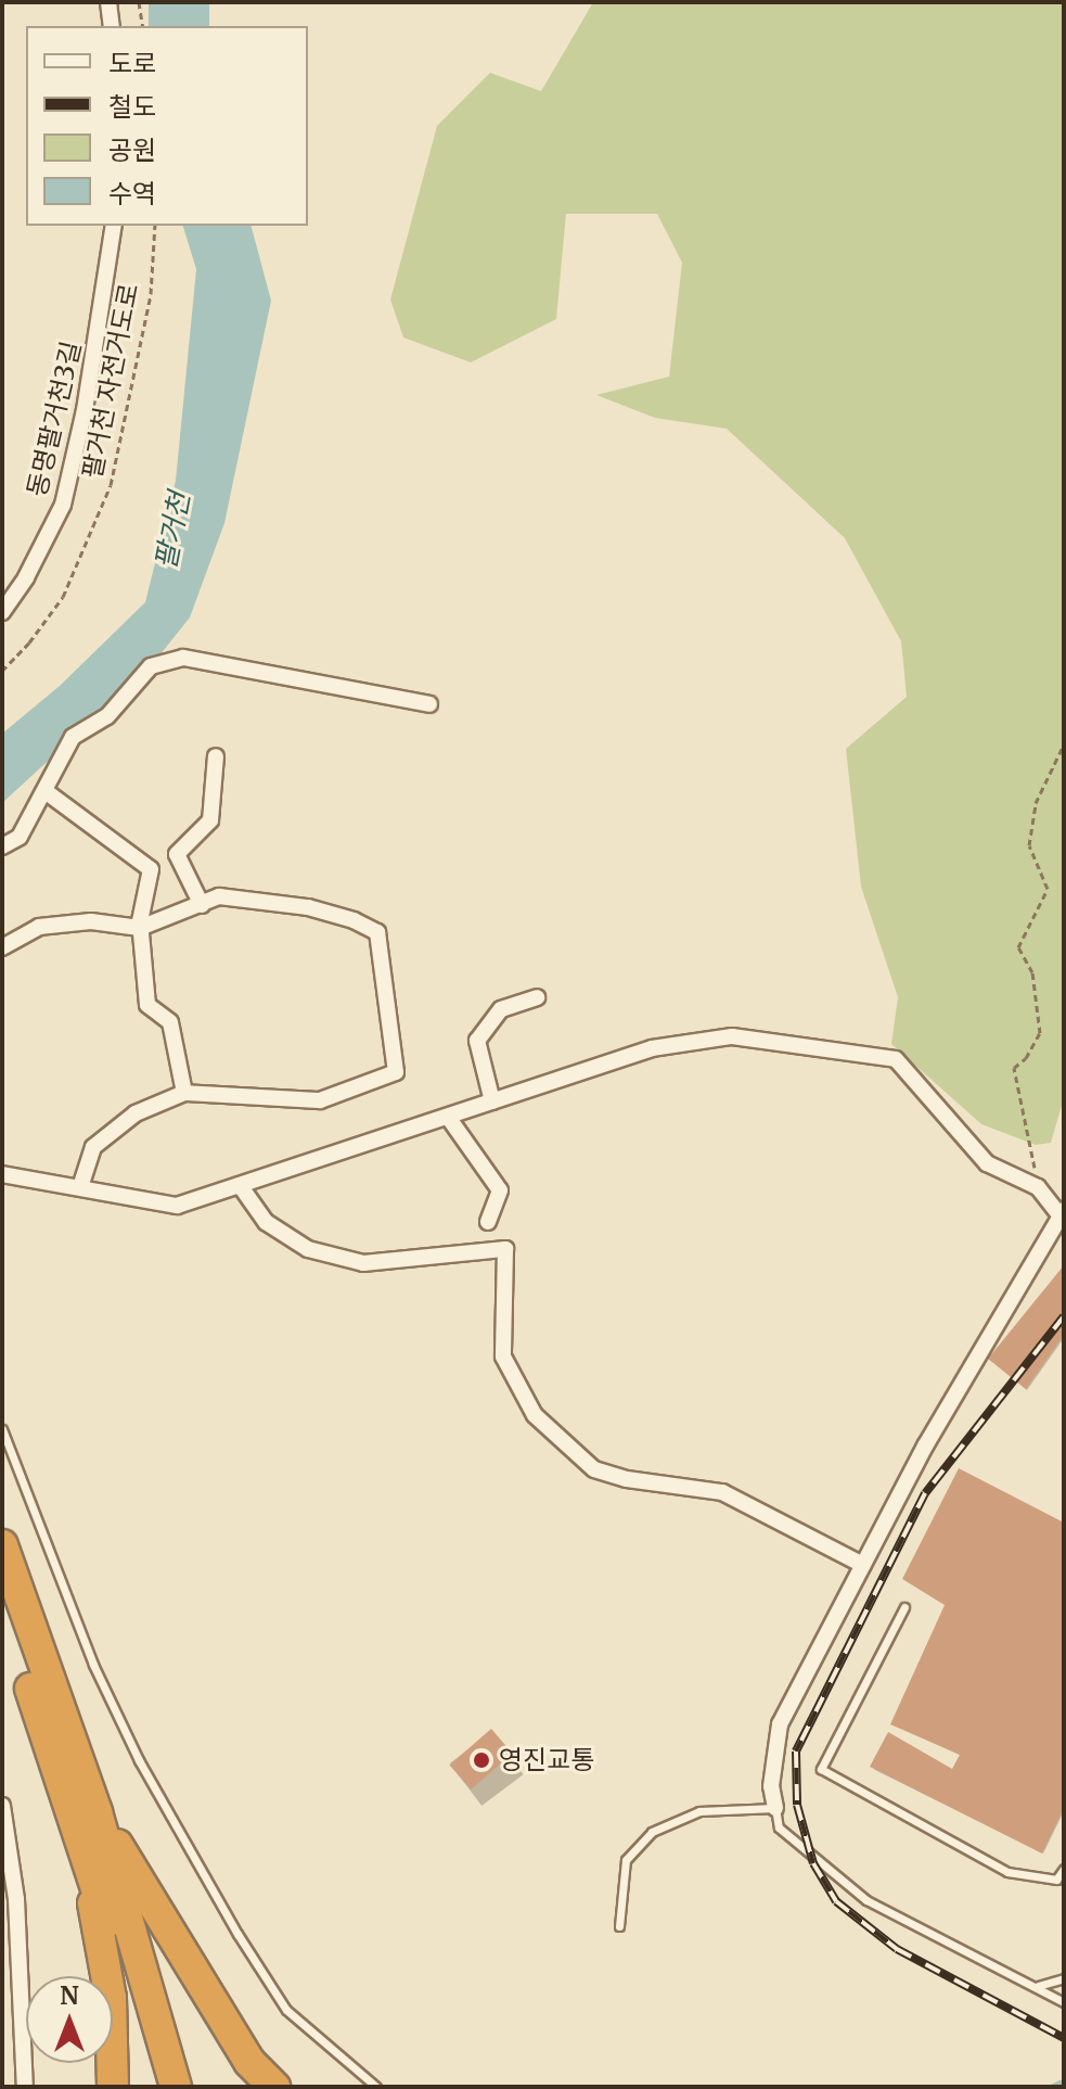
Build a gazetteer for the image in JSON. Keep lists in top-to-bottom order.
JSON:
{
  "streets": {
    "street": ["동명팔거천3길"],
    "path": ["팔거천 자전거도로"]
  },
  "water": ["팔거천"],
  "places": ["영진교통"],
  "legend": [
    "도로",
    "철도",
    "공원",
    "수역"
  ],
  "north": "top"
}
